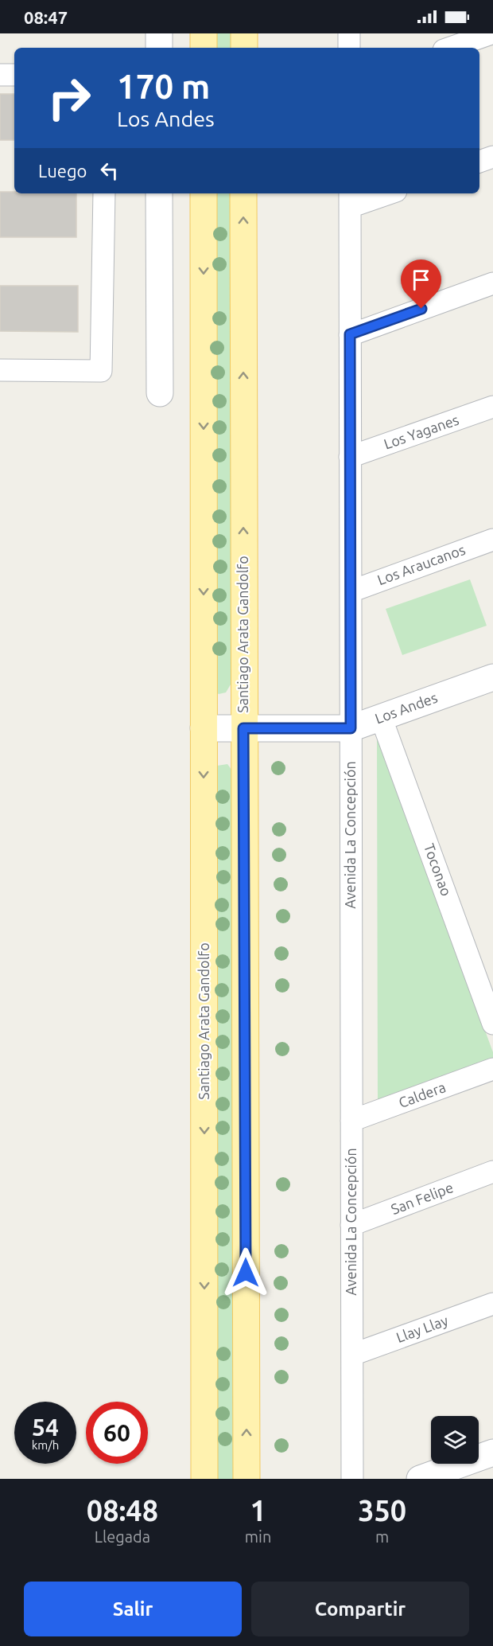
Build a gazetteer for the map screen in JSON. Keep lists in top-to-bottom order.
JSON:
{
  "streets": {
    "main road": ["Santiago Arata Gandolfo"],
    "street": [
      "Los Yaganes",
      "Los Araucanos",
      "Los Andes",
      "Avenida La Concepción",
      "Toconao",
      "Caldera",
      "San Felipe",
      "Llay Llay"
    ]
  },
  "crossings": [
    ["Los Yaganes", "Avenida La Concepción"],
    ["Los Araucanos", "Avenida La Concepción"],
    ["Santiago Arata Gandolfo", "Los Andes"],
    ["Los Andes", "Avenida La Concepción"],
    ["Los Andes", "Toconao"],
    ["Avenida La Concepción", "Caldera"],
    ["Avenida La Concepción", "San Felipe"],
    ["Avenida La Concepción", "Llay Llay"]
  ],
  "page": {
    "status": "08:47",
    "turn": ["170 m", "Los Andes"],
    "then": "Luego",
    "speed": "54 km/h",
    "limit": "60",
    "eta": [
      "08:48",
      "Llegada",
      "1",
      "min",
      "350",
      "m"
    ],
    "buttons": ["Salir", "Compartir"]
  }
}
